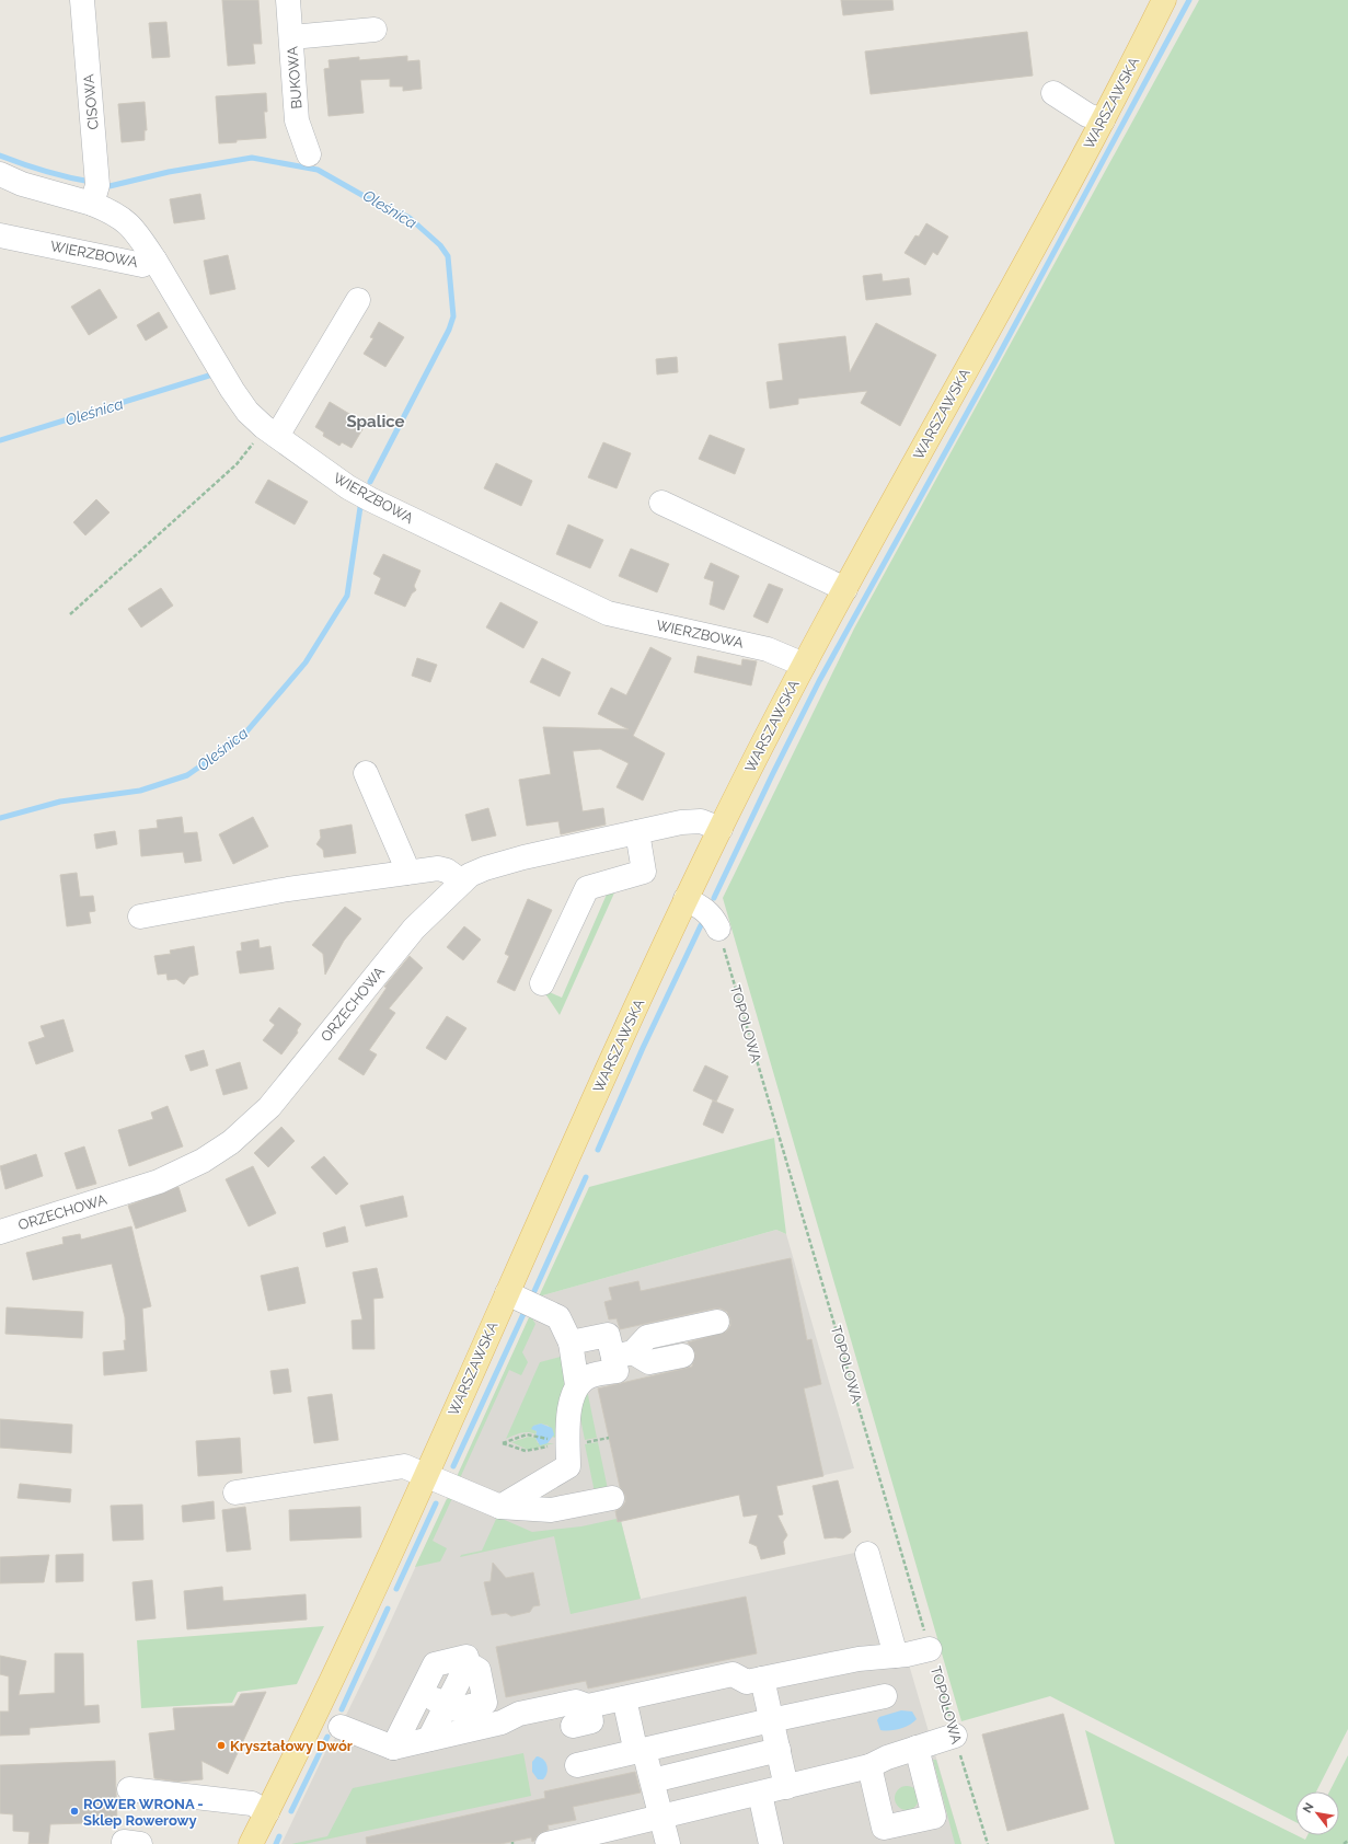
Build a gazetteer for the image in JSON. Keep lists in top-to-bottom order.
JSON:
{
  "streets": {
    "main road": ["WARSZAWSKA"],
    "street": [
      "BUKOWA",
      "CISOWA",
      "WIERZBOWA",
      "ORZECHOWA"
    ],
    "path": ["TOPOLOWA"]
  },
  "crossings": [
    ["WARSZAWSKA", "WIERZBOWA"],
    ["WARSZAWSKA", "ORZECHOWA"]
  ],
  "districts": ["Spalice"],
  "water": ["Oleśnica"],
  "places": ["Kryształowy Dwór", "ROWER WRONA - Sklep Rowerowy"],
  "north": "top left"
}
